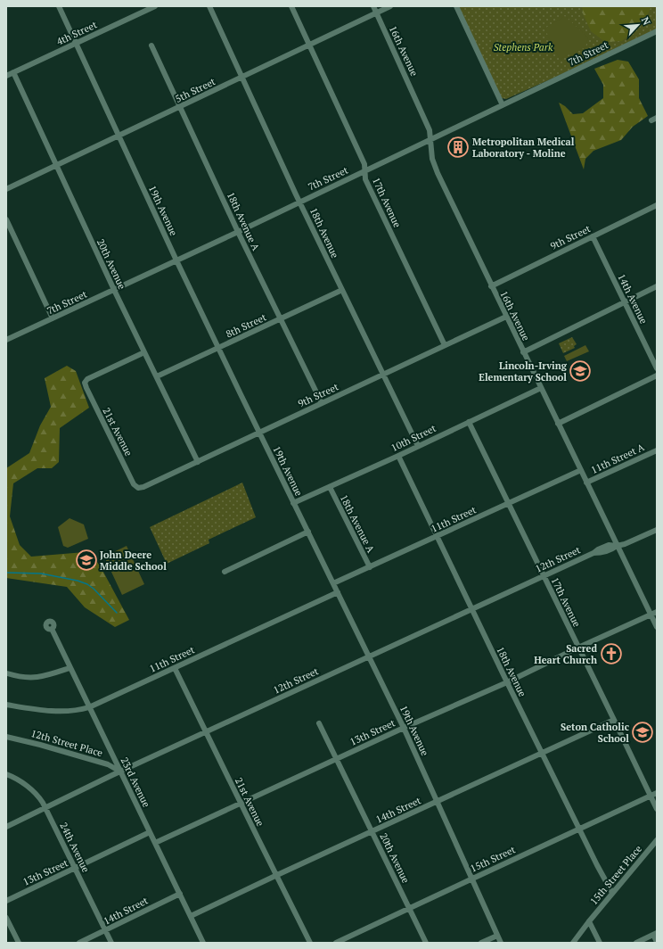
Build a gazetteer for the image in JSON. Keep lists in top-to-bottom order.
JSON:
{
  "streets": {
    "street": [
      "4th Street",
      "16th Avenue",
      "7th Street",
      "5th Street",
      "17th Avenue",
      "19th Avenue",
      "18th Avenue A",
      "18th Avenue",
      "9th Street",
      "20th Avenue",
      "14th Avenue",
      "8th Street",
      "21st Avenue",
      "10th Street",
      "11th Street A",
      "11th Street",
      "12th Street",
      "13th Street",
      "12th Street Place",
      "23rd Avenue",
      "14th Street",
      "24th Avenue",
      "15th Street",
      "15th Street Place"
    ]
  },
  "crossings": [
    ["4th Street", "19th Avenue"],
    ["4th Street", "20th Avenue"],
    ["16th Avenue", "7th Street"],
    ["16th Avenue", "5th Street"],
    ["16th Avenue", "9th Street"],
    ["16th Avenue", "10th Street"],
    ["16th Avenue", "11th Street A"],
    ["16th Avenue", "11th Street"],
    ["16th Avenue", "12th Street"],
    ["16th Avenue", "13th Street"],
    ["7th Street", "17th Avenue"],
    ["7th Street", "19th Avenue"],
    ["7th Street", "18th Avenue A"],
    ["7th Street", "18th Avenue"],
    ["7th Street", "20th Avenue"],
    ["5th Street", "17th Avenue"],
    ["5th Street", "19th Avenue"],
    ["5th Street", "18th Avenue A"],
    ["5th Street", "18th Avenue"],
    ["5th Street", "20th Avenue"],
    ["17th Avenue", "9th Street"],
    ["17th Avenue", "10th Street"],
    ["17th Avenue", "11th Street"],
    ["17th Avenue", "12th Street"],
    ["17th Avenue", "13th Street"],
    ["17th Avenue", "14th Street"],
    ["17th Avenue", "15th Street"],
    ["19th Avenue", "9th Street"],
    ["19th Avenue", "8th Street"],
    ["19th Avenue", "10th Street"],
    ["19th Avenue", "11th Street"],
    ["19th Avenue", "12th Street"],
    ["19th Avenue", "13th Street"],
    ["19th Avenue", "14th Street"],
    ["19th Avenue", "15th Street"],
    ["18th Avenue A", "9th Street"],
    ["18th Avenue A", "8th Street"],
    ["18th Avenue A", "10th Street"],
    ["18th Avenue A", "11th Street"],
    ["18th Avenue", "9th Street"],
    ["18th Avenue", "8th Street"],
    ["18th Avenue", "10th Street"],
    ["18th Avenue", "11th Street"],
    ["18th Avenue", "12th Street"],
    ["18th Avenue", "13th Street"],
    ["18th Avenue", "14th Street"],
    ["18th Avenue", "15th Street"],
    ["18th Avenue", "15th Street Place"],
    ["9th Street", "20th Avenue"],
    ["9th Street", "14th Avenue"],
    ["9th Street", "21st Avenue"],
    ["20th Avenue", "8th Street"],
    ["20th Avenue", "21st Avenue"],
    ["20th Avenue", "13th Street"],
    ["20th Avenue", "14th Street"],
    ["20th Avenue", "15th Street"],
    ["21st Avenue", "11th Street"],
    ["21st Avenue", "12th Street"],
    ["21st Avenue", "13th Street"],
    ["21st Avenue", "14th Street"],
    ["11th Street", "23rd Avenue"],
    ["12th Street", "12th Street Place"],
    ["12th Street", "23rd Avenue"],
    ["12th Street", "24th Avenue"],
    ["13th Street", "23rd Avenue"],
    ["13th Street", "24th Avenue"],
    ["12th Street Place", "23rd Avenue"],
    ["23rd Avenue", "14th Street"],
    ["14th Street", "24th Avenue"]
  ],
  "parks": ["Stephens Park"],
  "places": {
    "building": ["Metropolitan Medical Laboratory - Moline"],
    "school or university": ["Lincoln-Irving Elementary School", "John Deere Middle School", "Seton Catholic School"],
    "church": ["Sacred Heart Church"]
  },
  "north": "top right"
}
